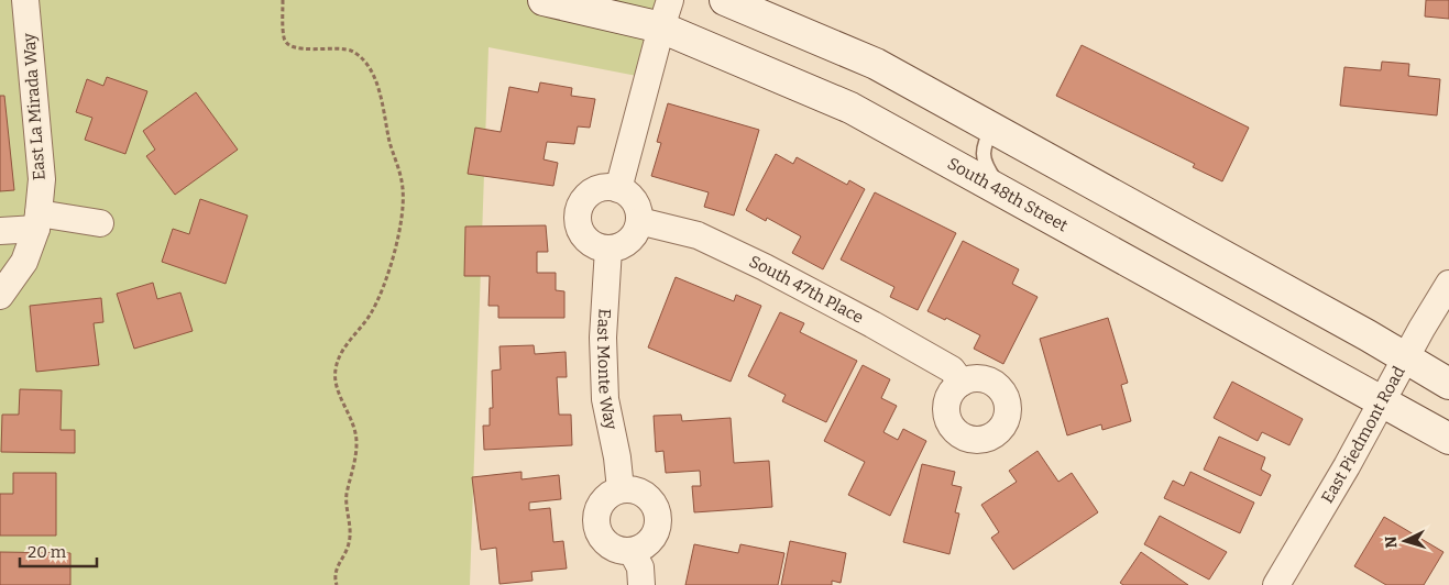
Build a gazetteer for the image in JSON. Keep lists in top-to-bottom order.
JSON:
{
  "streets": {
    "main road": ["South 48th Street"],
    "street": [
      "East La Mirada Way",
      "South 47th Place",
      "East Monte Way",
      "East Piedmont Road"
    ]
  },
  "crossings": [
    ["South 48th Street", "East Piedmont Road"],
    ["South 47th Place", "East Monte Way"]
  ],
  "scale_bar": "20 m",
  "north": "left"
}
